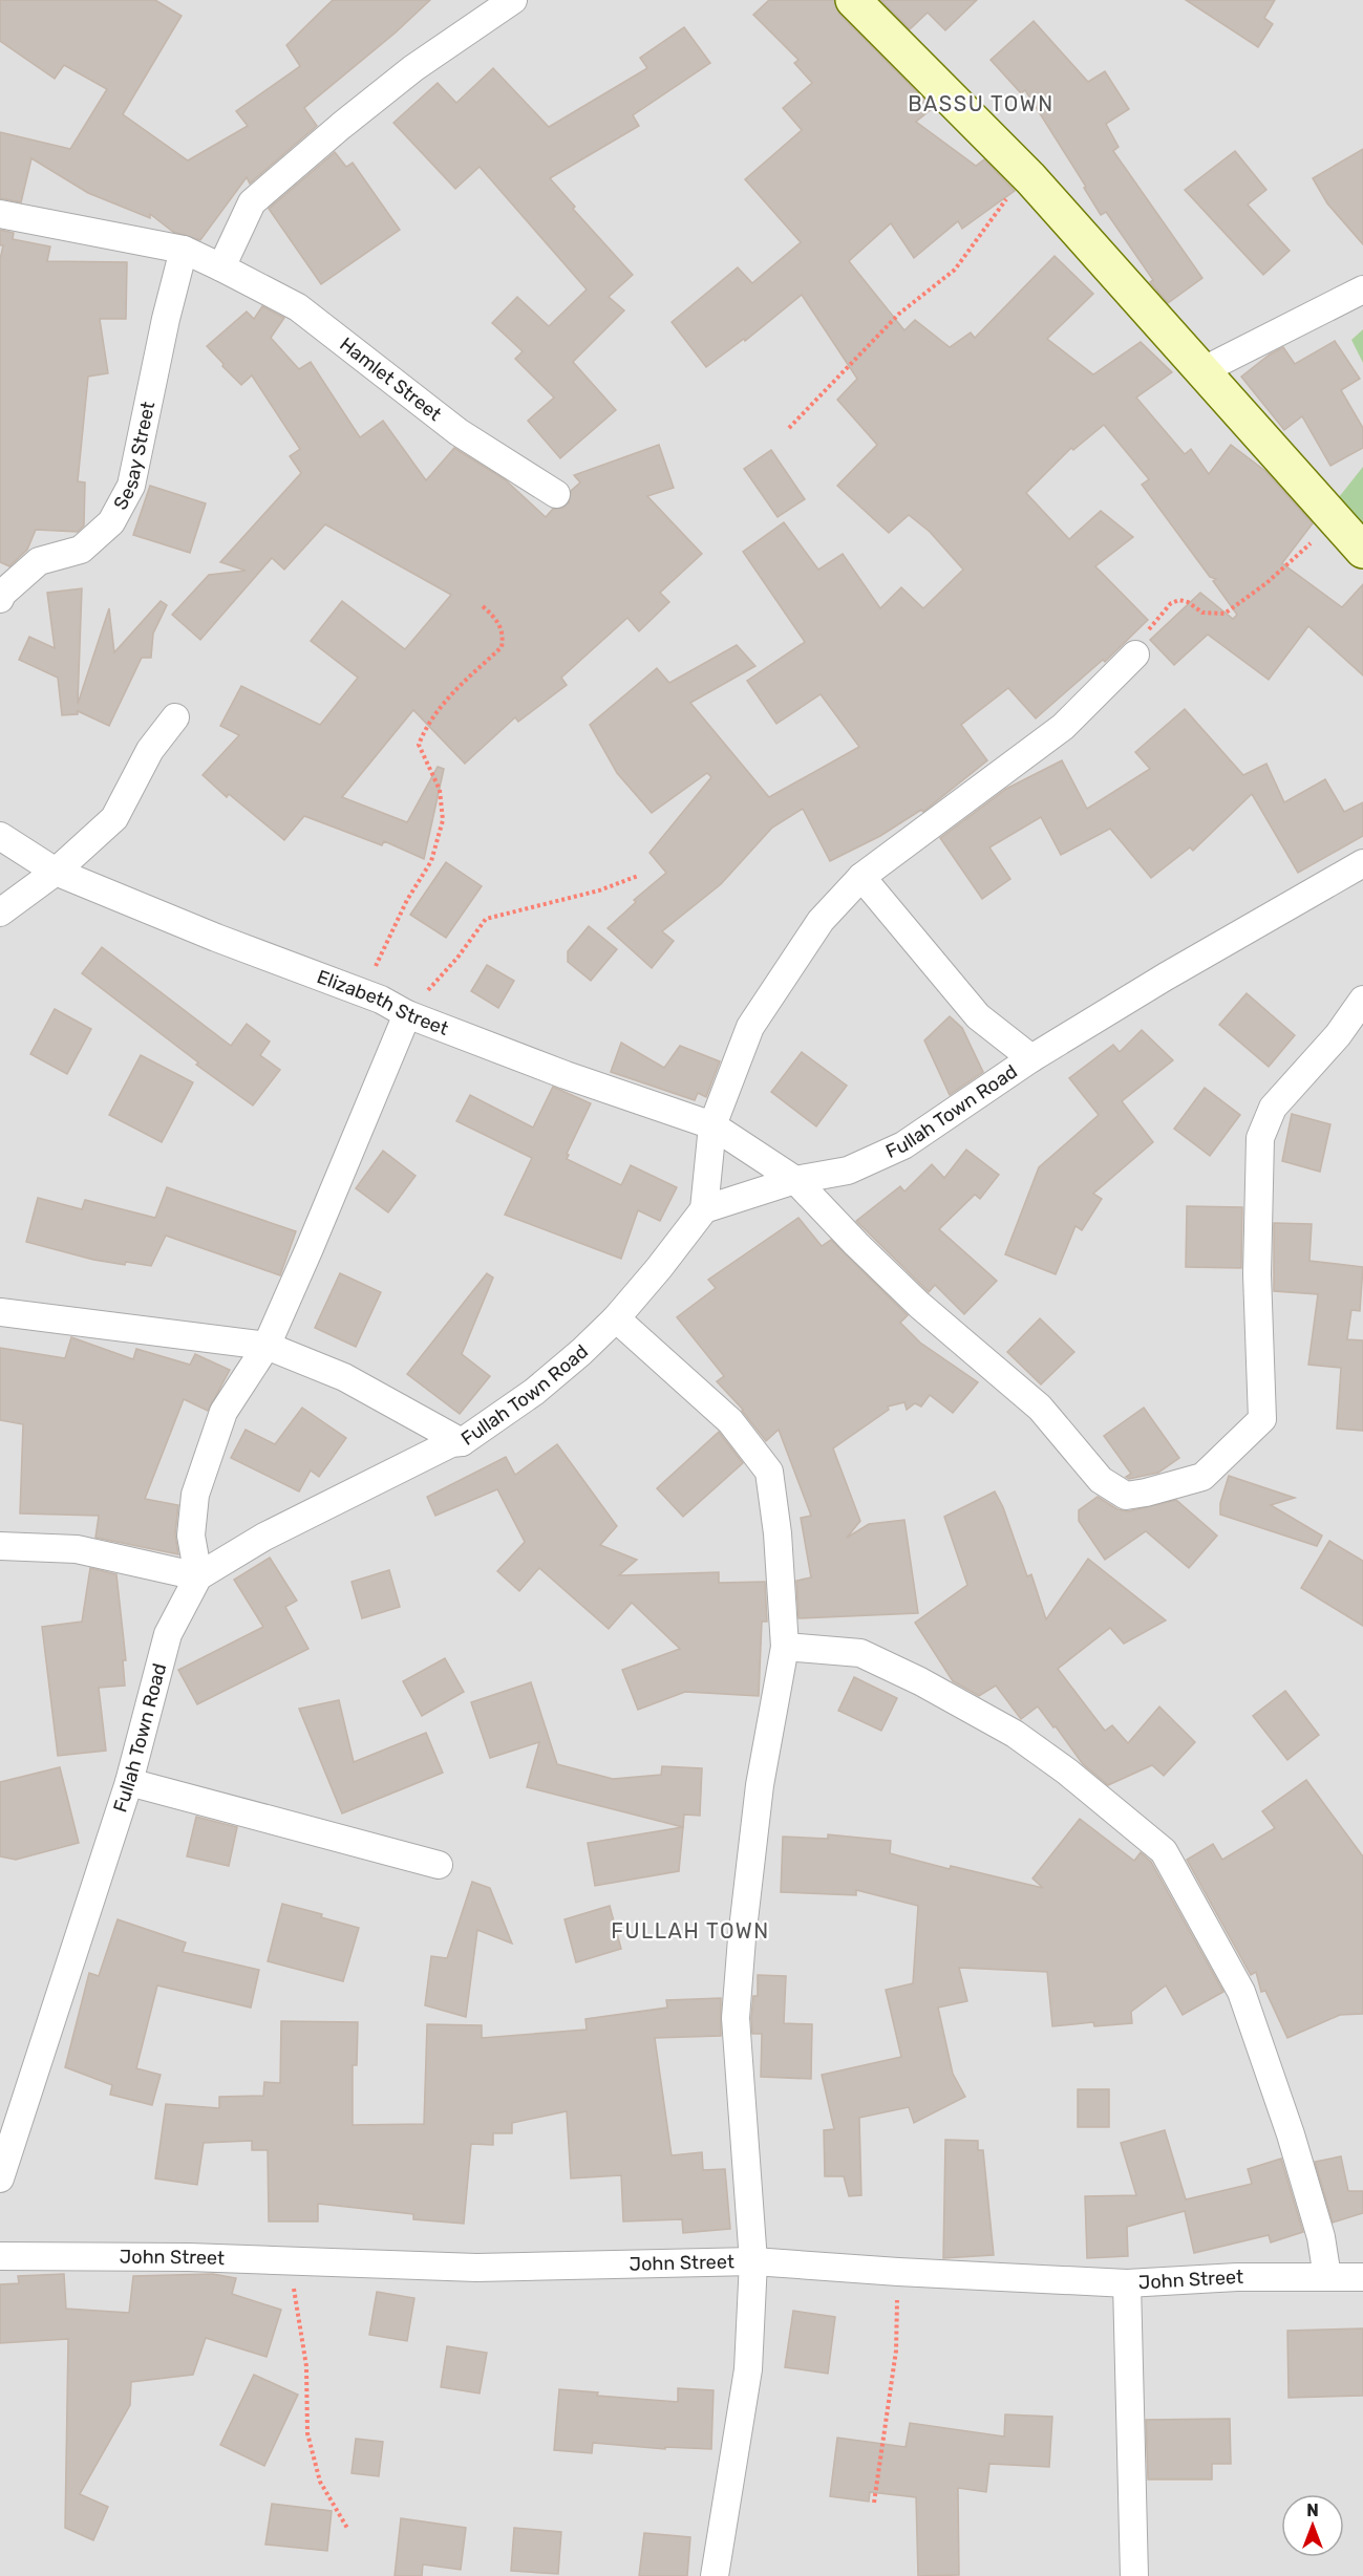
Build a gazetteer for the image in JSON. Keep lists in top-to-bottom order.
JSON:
{
  "streets": {
    "street": [
      "Hamlet Street",
      "Sesay Street",
      "Elizabeth Street",
      "Fullah Town Road",
      "John Street"
    ]
  },
  "crossings": [
    ["Hamlet Street", "Sesay Street"],
    ["Elizabeth Street", "Fullah Town Road"]
  ],
  "districts": ["BASSU TOWN", "FULLAH TOWN"],
  "north": "top"
}
